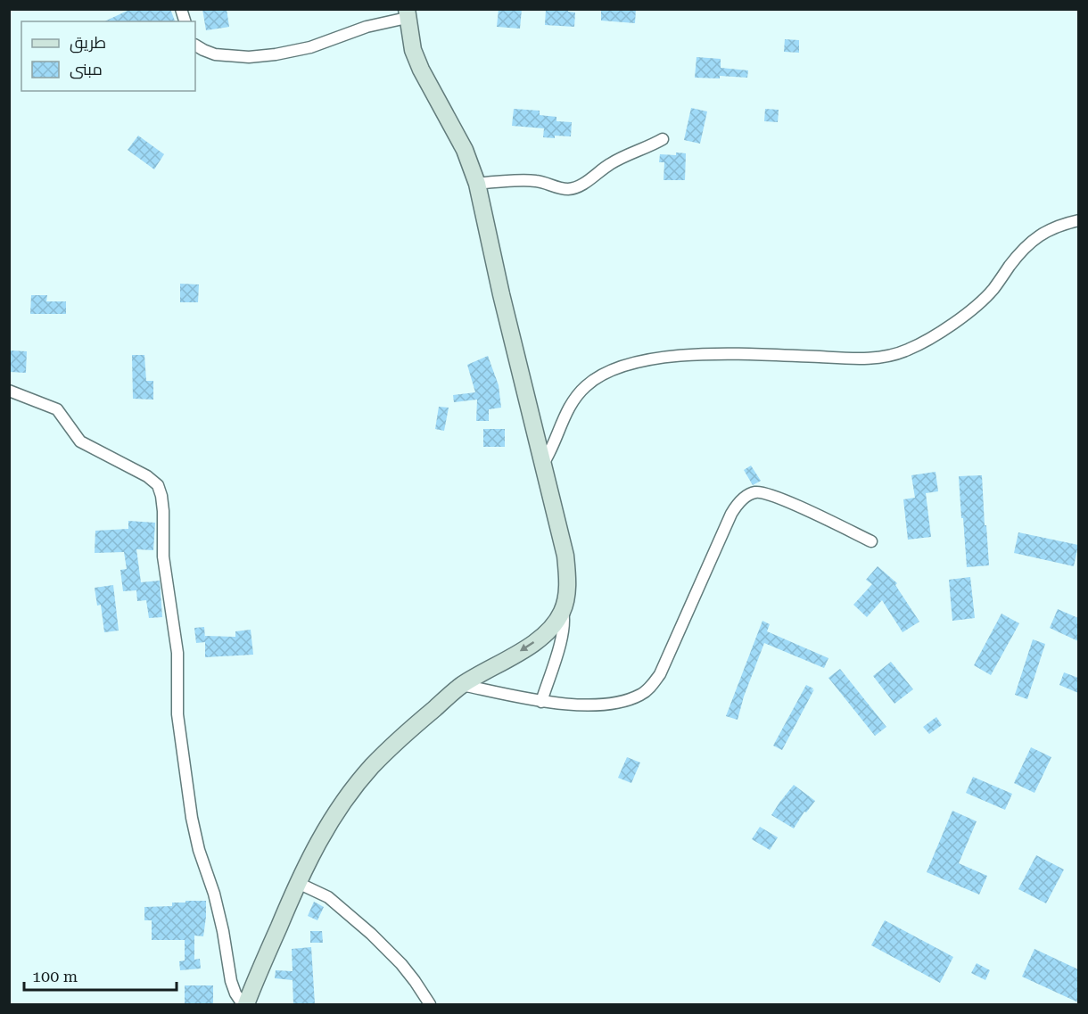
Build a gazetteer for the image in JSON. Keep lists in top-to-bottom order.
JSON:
{
  "legend": ["طريق", "مبنى"],
  "scale_bar": "100 m"
}
